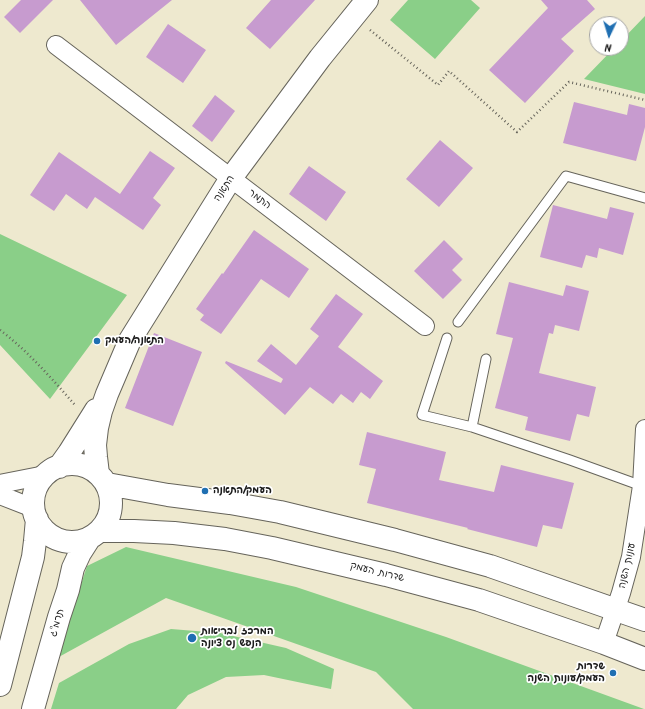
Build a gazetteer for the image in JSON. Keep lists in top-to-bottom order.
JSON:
{
  "streets": {
    "street": [
      "התאנה",
      "התמר",
      "עונות השנה",
      "שדרות העמק",
      "תרמ\"ג"
    ]
  },
  "crossings": [
    ["התאנה", "התמר"],
    ["התאנה", "שדרות העמק"],
    ["התאנה", "תרמ\"ג"],
    ["עונות השנה", "שדרות העמק"],
    ["שדרות העמק", "תרמ\"ג"]
  ],
  "places": [
    "התאנה/העמק",
    "העמק/התאנה",
    "המרכז לבריאות הנפש נס ציונה",
    "שדרות העמק/עונות השנה"
  ],
  "north": "bottom"
}
